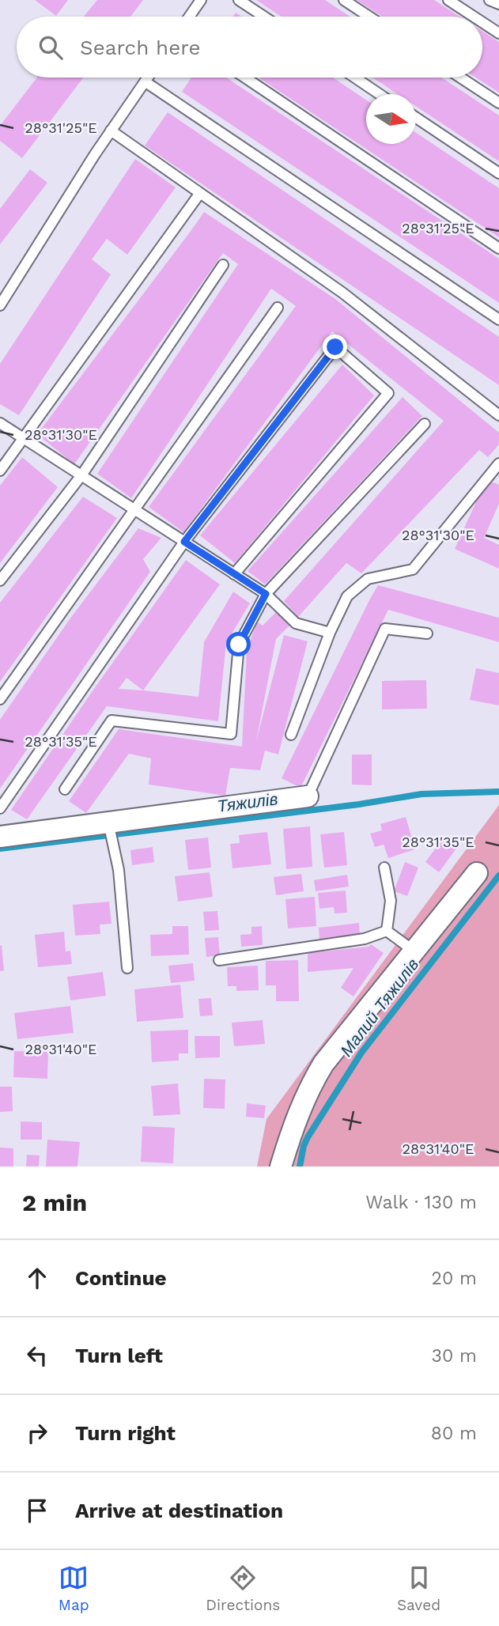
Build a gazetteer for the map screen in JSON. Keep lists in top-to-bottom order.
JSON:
{
  "water": ["Тяжилів", "Малий Тяжилів"],
  "north": "right",
  "page": {
    "search": "Search here",
    "heading": ["2 min", "Walk · 130 m"],
    "list": [
      ["Continue", "20 m"],
      ["Turn left", "30 m"],
      ["Turn right", "80 m"],
      "Arrive at destination"
    ],
    "nav": ["Map", "Directions", "Saved"]
  },
  "coordinates": [
    "28°31'25\"E",
    "28°31'30\"E",
    "28°31'35\"E",
    "28°31'40\"E"
  ]
}
